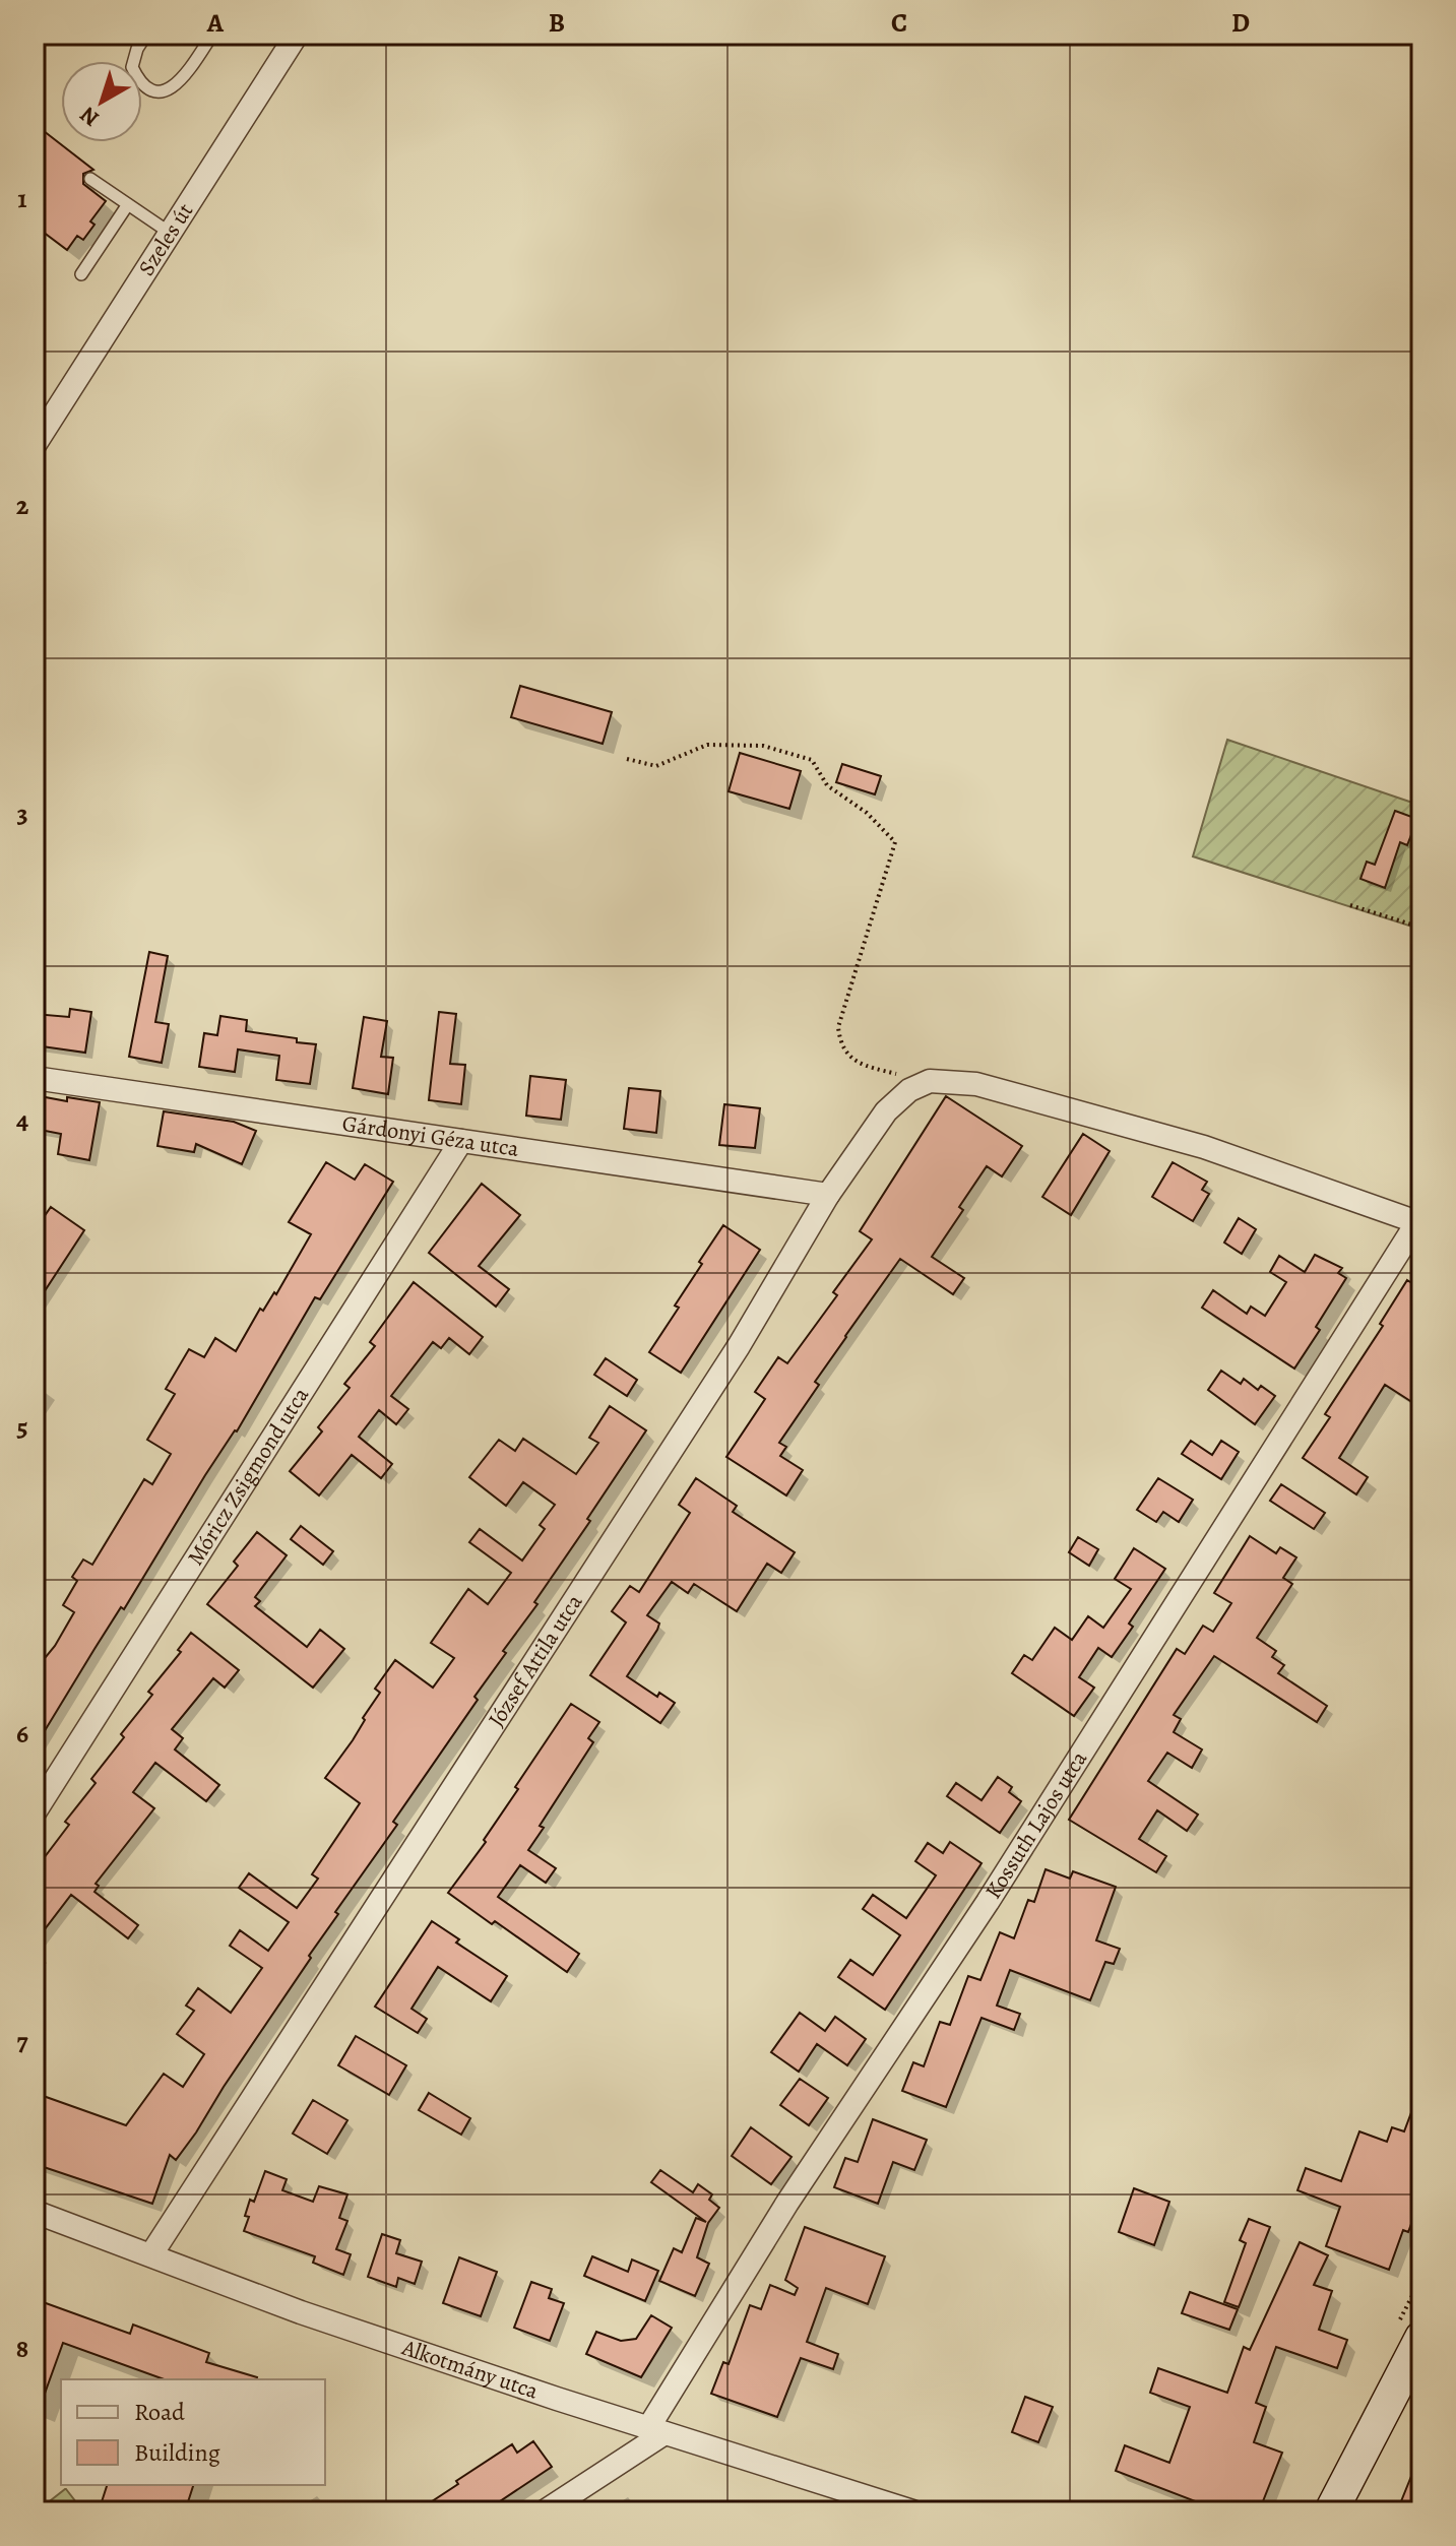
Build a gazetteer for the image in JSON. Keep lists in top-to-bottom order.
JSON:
{
  "streets": {
    "street": [
      "Szeles út",
      "Gárdonyi Géza utca",
      "Móricz Zsigmond utca",
      "József Attila utca",
      "Kossuth Lajos utca",
      "Alkotmány utca"
    ]
  },
  "crossings": [
    ["Gárdonyi Géza utca", "Móricz Zsigmond utca"],
    ["Gárdonyi Géza utca", "József Attila utca"],
    ["József Attila utca", "Alkotmány utca"],
    ["Kossuth Lajos utca", "Alkotmány utca"]
  ],
  "legend": ["Road", "Building"],
  "north": "bottom left",
  "grid": {
    "columns": [
      "A",
      "B",
      "C",
      "D"
    ],
    "rows": [
      "1",
      "2",
      "3",
      "4",
      "5",
      "6",
      "7",
      "8"
    ]
  }
}
